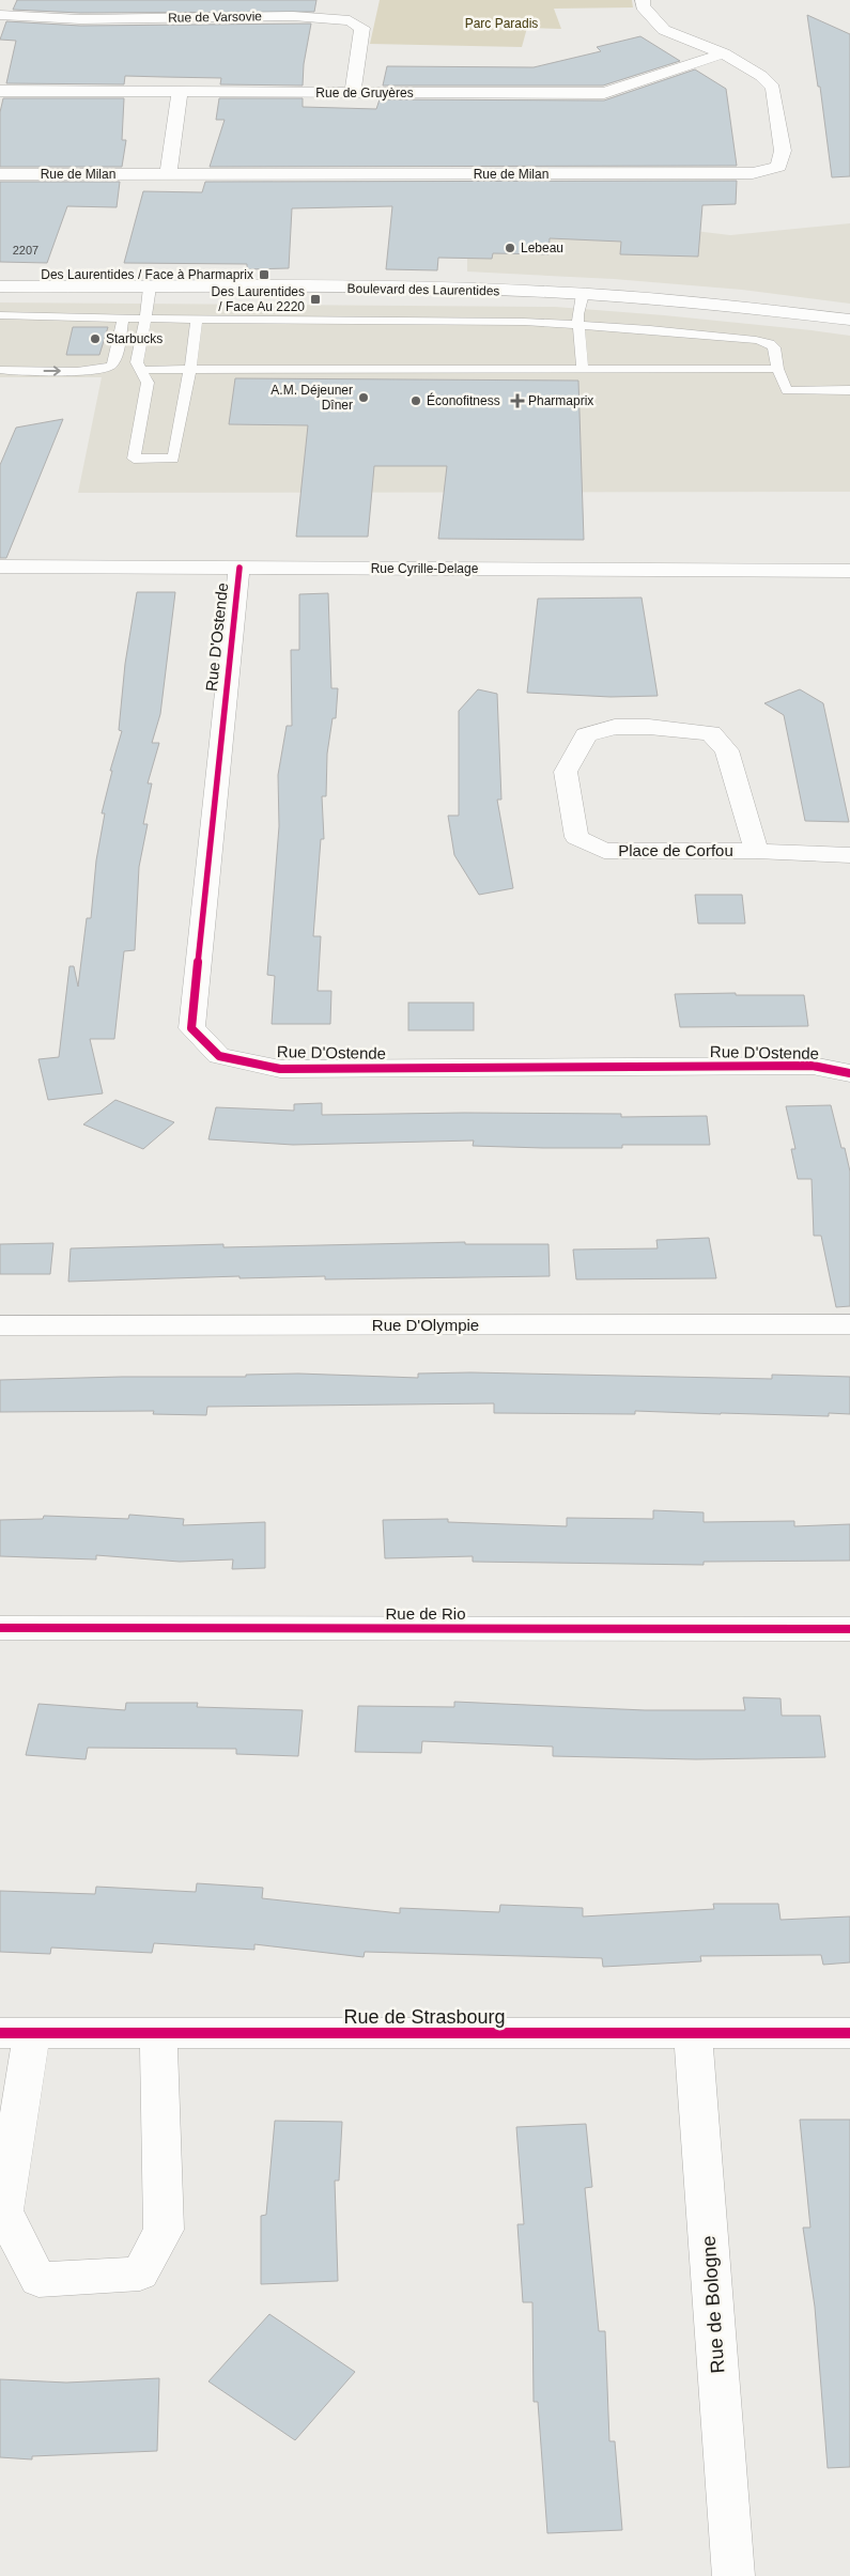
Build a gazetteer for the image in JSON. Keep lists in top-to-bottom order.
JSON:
{
  "streets": {
    "street": [
      "Rue de Varsovie",
      "Rue de Gruyères",
      "Rue de Milan",
      "Boulevard des Laurentides",
      "Rue Cyrille-Delage",
      "Rue D'Ostende",
      "Place de Corfou",
      "Rue D'Olympie",
      "Rue de Rio",
      "Rue de Strasbourg",
      "Rue de Bologne"
    ]
  },
  "crossings": [
    ["Rue de Varsovie", "Rue de Gruyères"],
    ["Rue de Gruyères", "Rue de Milan"],
    ["Rue Cyrille-Delage", "Rue D'Ostende"],
    ["Rue de Strasbourg", "Rue de Bologne"]
  ],
  "parks": ["Parc Paradis"],
  "places": {
    "other": [
      "Lebeau",
      "Starbucks",
      "A.M. Déjeuner Dîner",
      "Éconofitness"
    ],
    "transit": ["Des Laurentides / Face à Pharmaprix", "Des Laurentides / Face Au 2220"],
    "health": ["Pharmaprix"]
  },
  "house_numbers": ["2207"]
}
